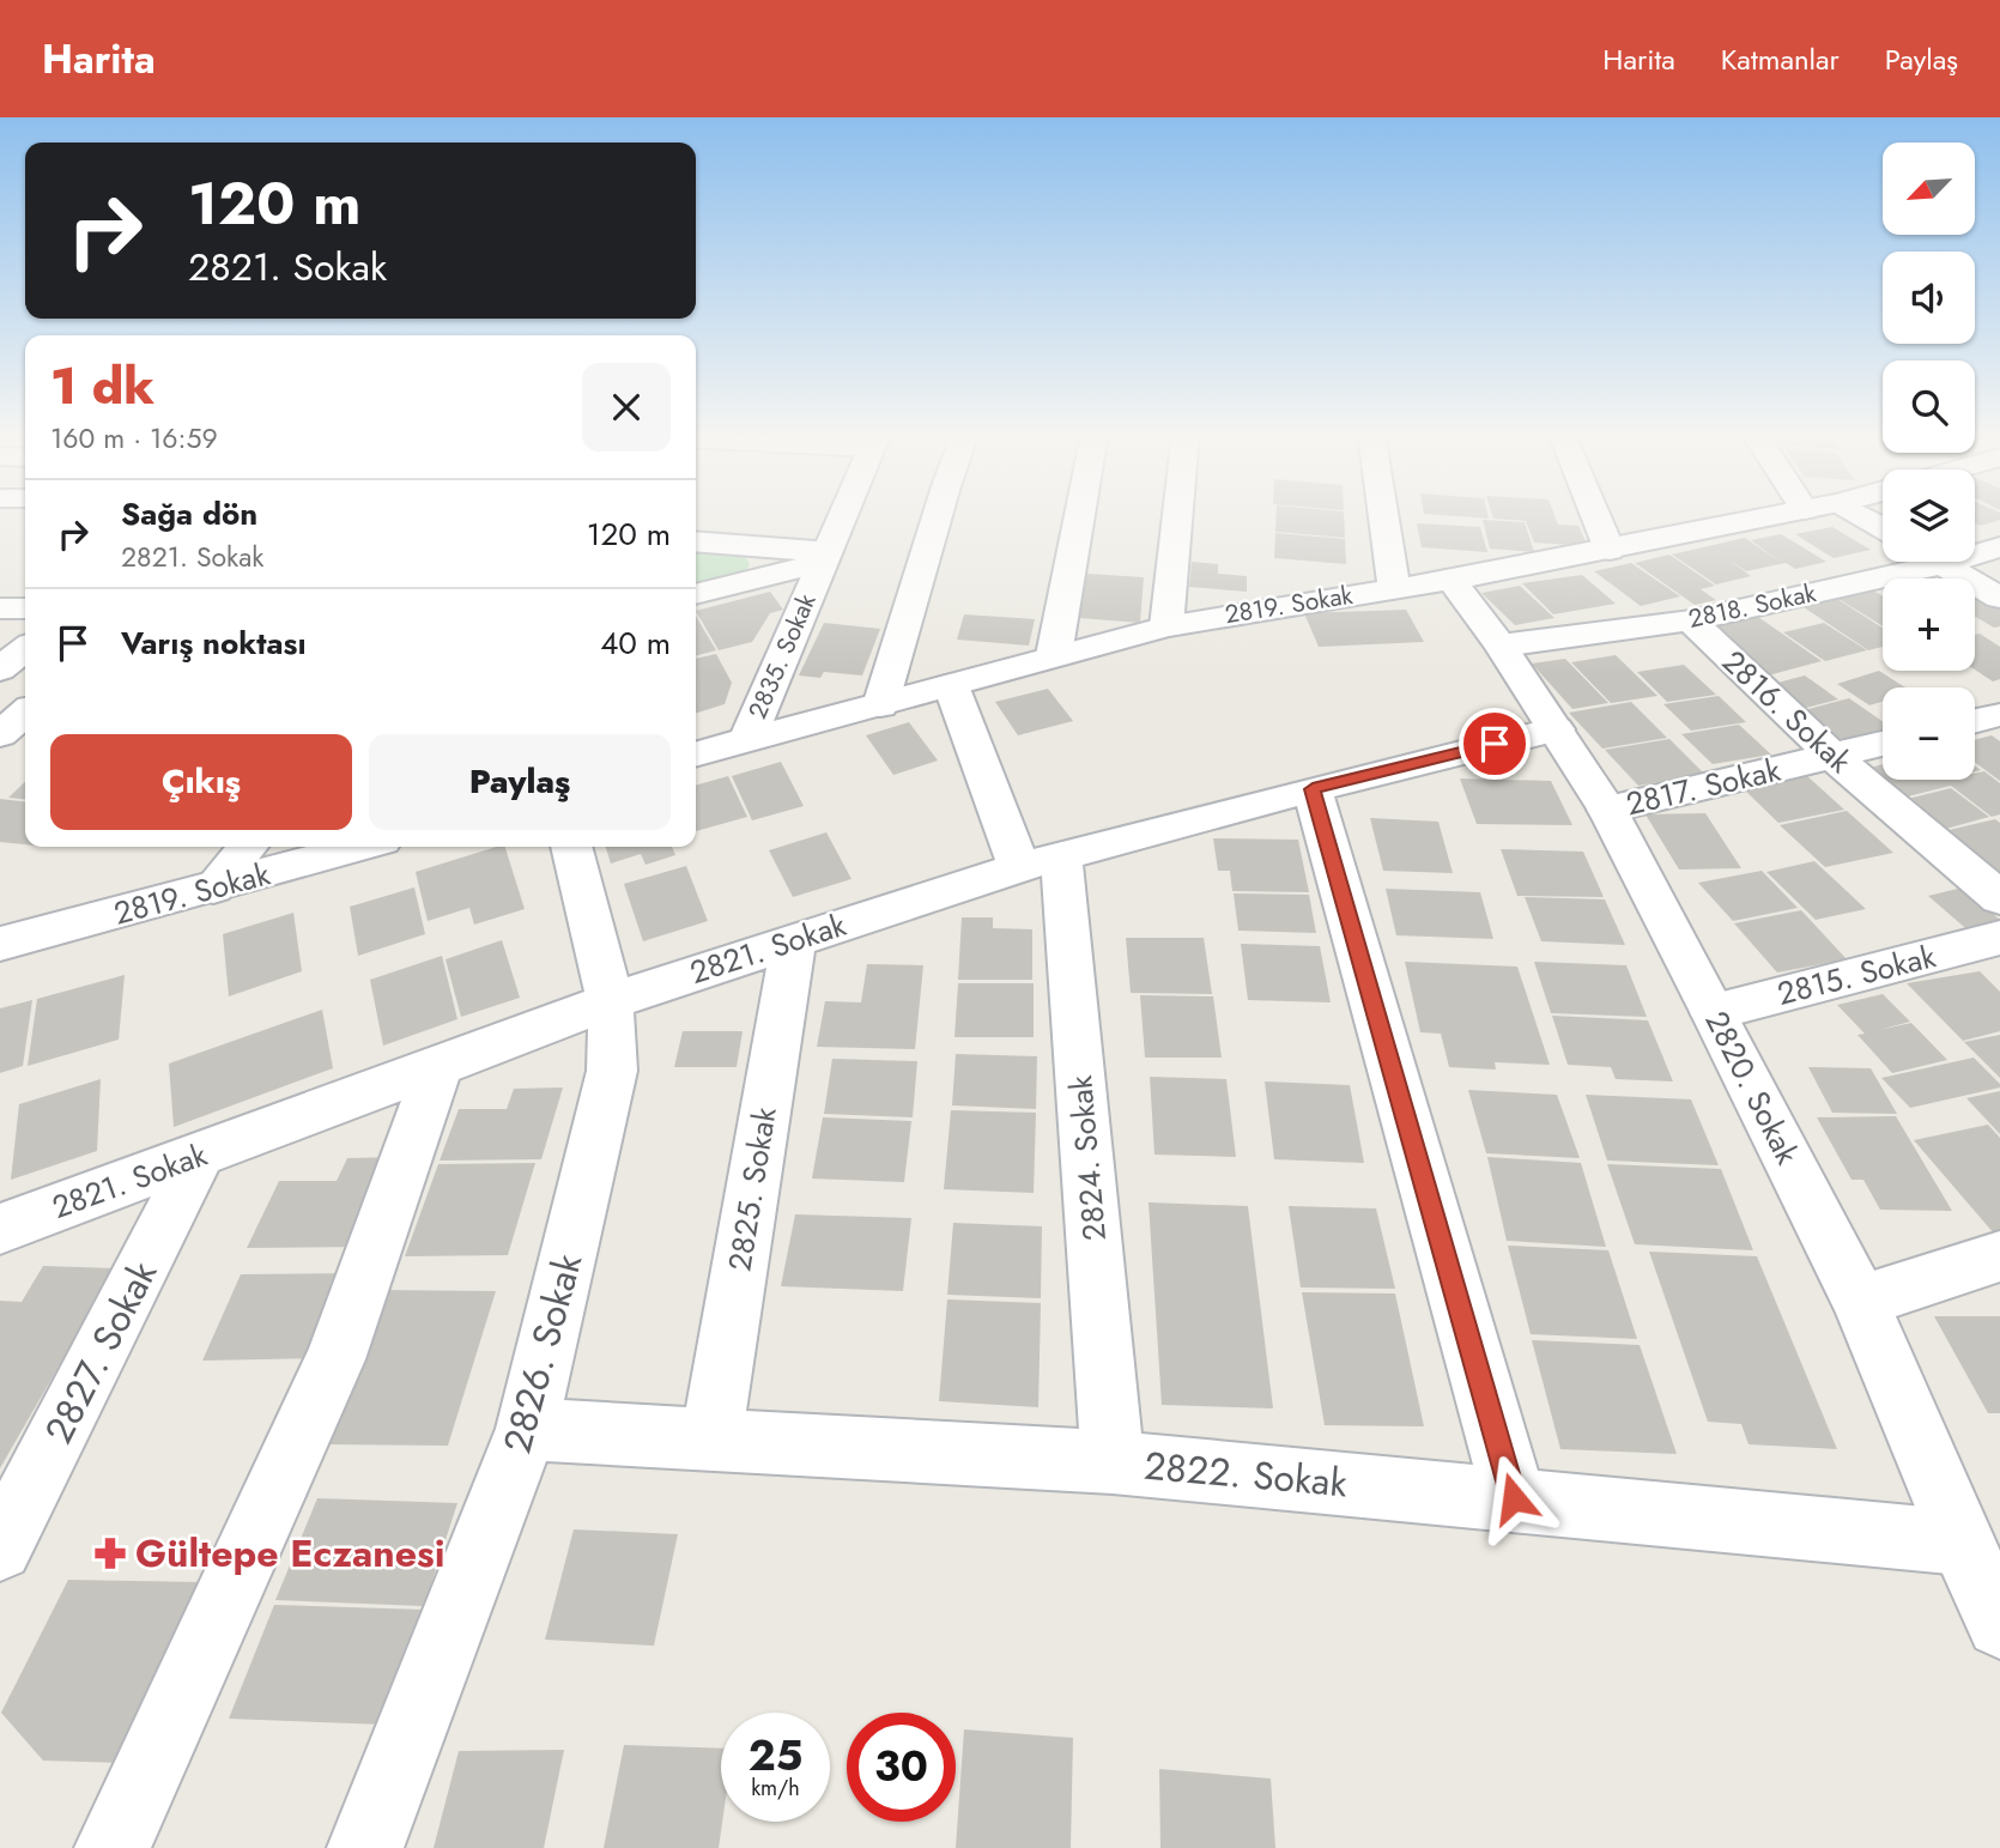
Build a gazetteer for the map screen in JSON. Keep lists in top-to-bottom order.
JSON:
{
  "streets": {
    "street": [
      "2819. Sokak",
      "2818. Sokak",
      "2835. Sokak",
      "2816. Sokak",
      "2817. Sokak",
      "2821. Sokak",
      "2815. Sokak",
      "2820. Sokak",
      "2824. Sokak",
      "2825. Sokak",
      "2827. Sokak",
      "2826. Sokak",
      "2822. Sokak"
    ]
  },
  "crossings": [
    ["2819. Sokak", "2835. Sokak"],
    ["2819. Sokak", "2820. Sokak"],
    ["2819. Sokak", "2824. Sokak"],
    ["2818. Sokak", "2816. Sokak"],
    ["2818. Sokak", "2820. Sokak"],
    ["2816. Sokak", "2817. Sokak"],
    ["2817. Sokak", "2820. Sokak"],
    ["2821. Sokak", "2820. Sokak"],
    ["2821. Sokak", "2824. Sokak"],
    ["2821. Sokak", "2825. Sokak"],
    ["2821. Sokak", "2827. Sokak"],
    ["2821. Sokak", "2826. Sokak"],
    ["2815. Sokak", "2820. Sokak"],
    ["2820. Sokak", "2822. Sokak"],
    ["2824. Sokak", "2822. Sokak"],
    ["2825. Sokak", "2822. Sokak"],
    ["2826. Sokak", "2822. Sokak"]
  ],
  "places": {
    "pharmacy": ["Gültepe Eczanesi"]
  },
  "north": "bottom left",
  "page": {
    "header": "Harita",
    "nav": ["Harita", "Katmanlar", "Paylaş"],
    "map_buttons": ["+", "−"],
    "turn": ["120 m", "2821. Sokak"],
    "heading": ["1 dk", "160 m · 16:59"],
    "list": [
      {
        "name": "Sağa dön",
        "note": "2821. Sokak",
        "value": "120 m"
      },
      {
        "name": "Varış noktası",
        "value": "40 m"
      }
    ],
    "buttons": ["Çıkış", "Paylaş"],
    "speed": "25 km/h",
    "limit": "30"
  }
}
